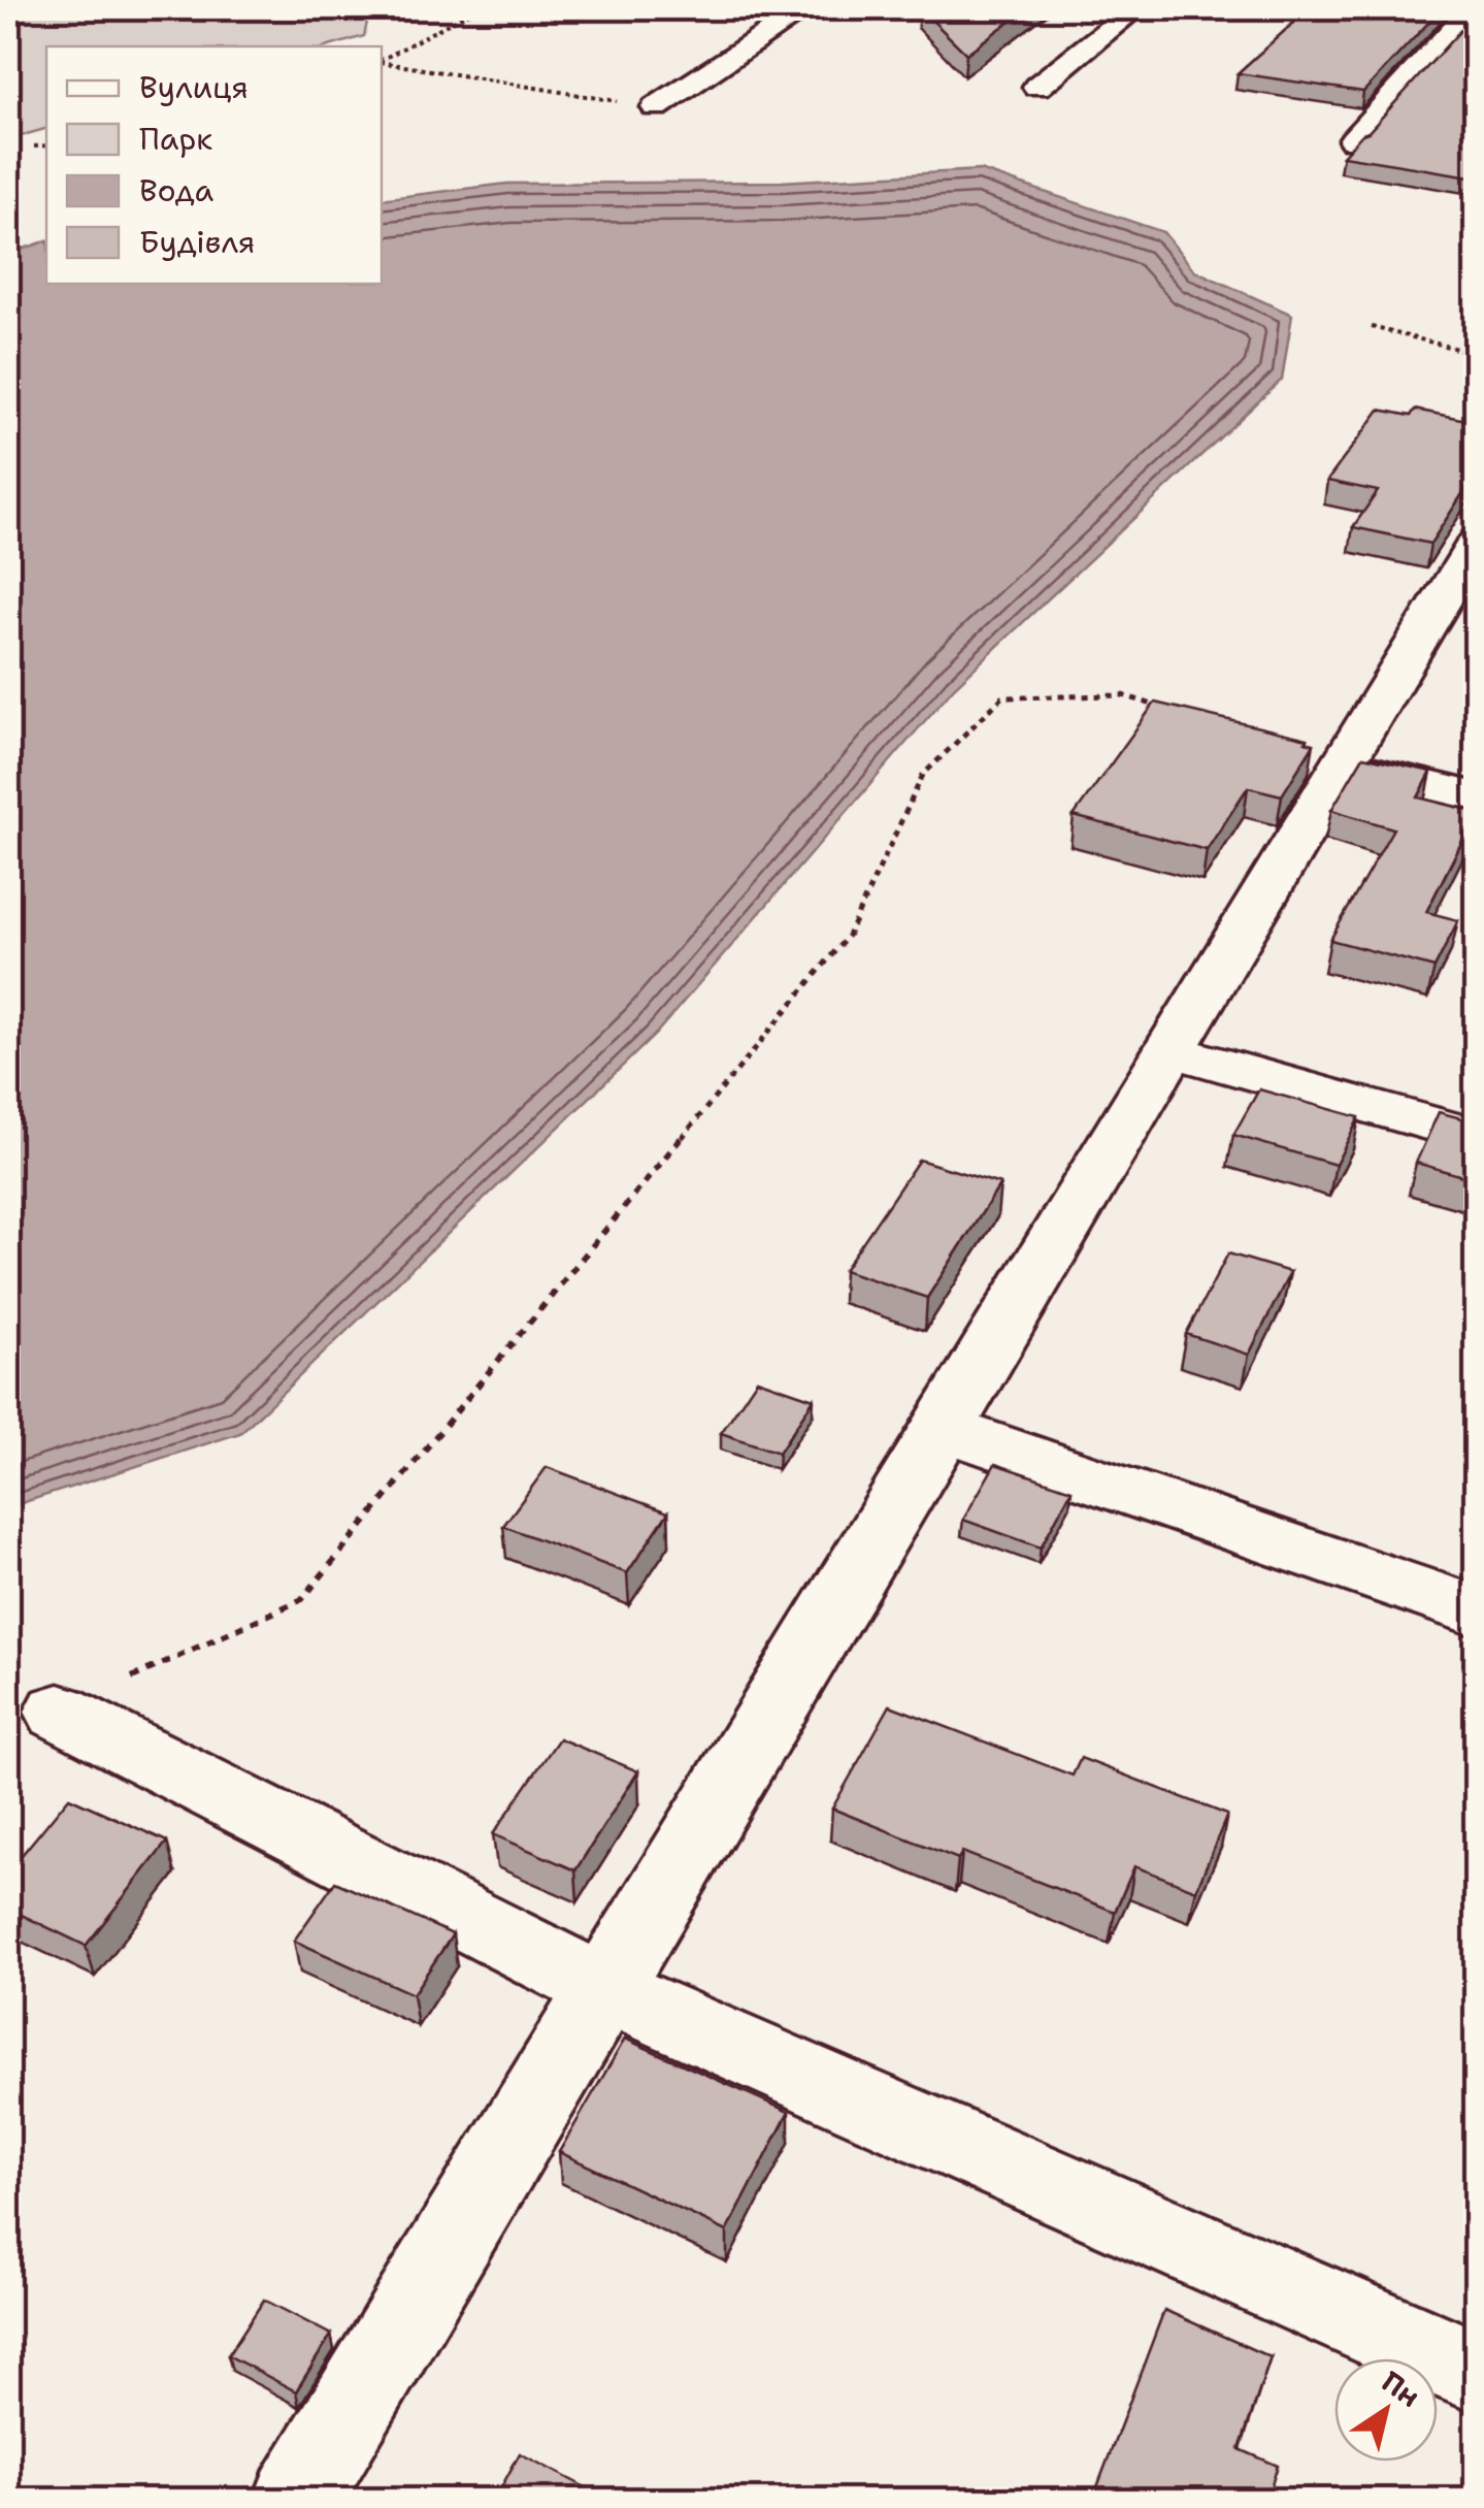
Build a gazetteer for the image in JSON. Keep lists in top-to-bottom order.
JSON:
{
  "legend": [
    "Вулиця",
    "Парк",
    "Вода",
    "Будівля"
  ],
  "north": "top right"
}
